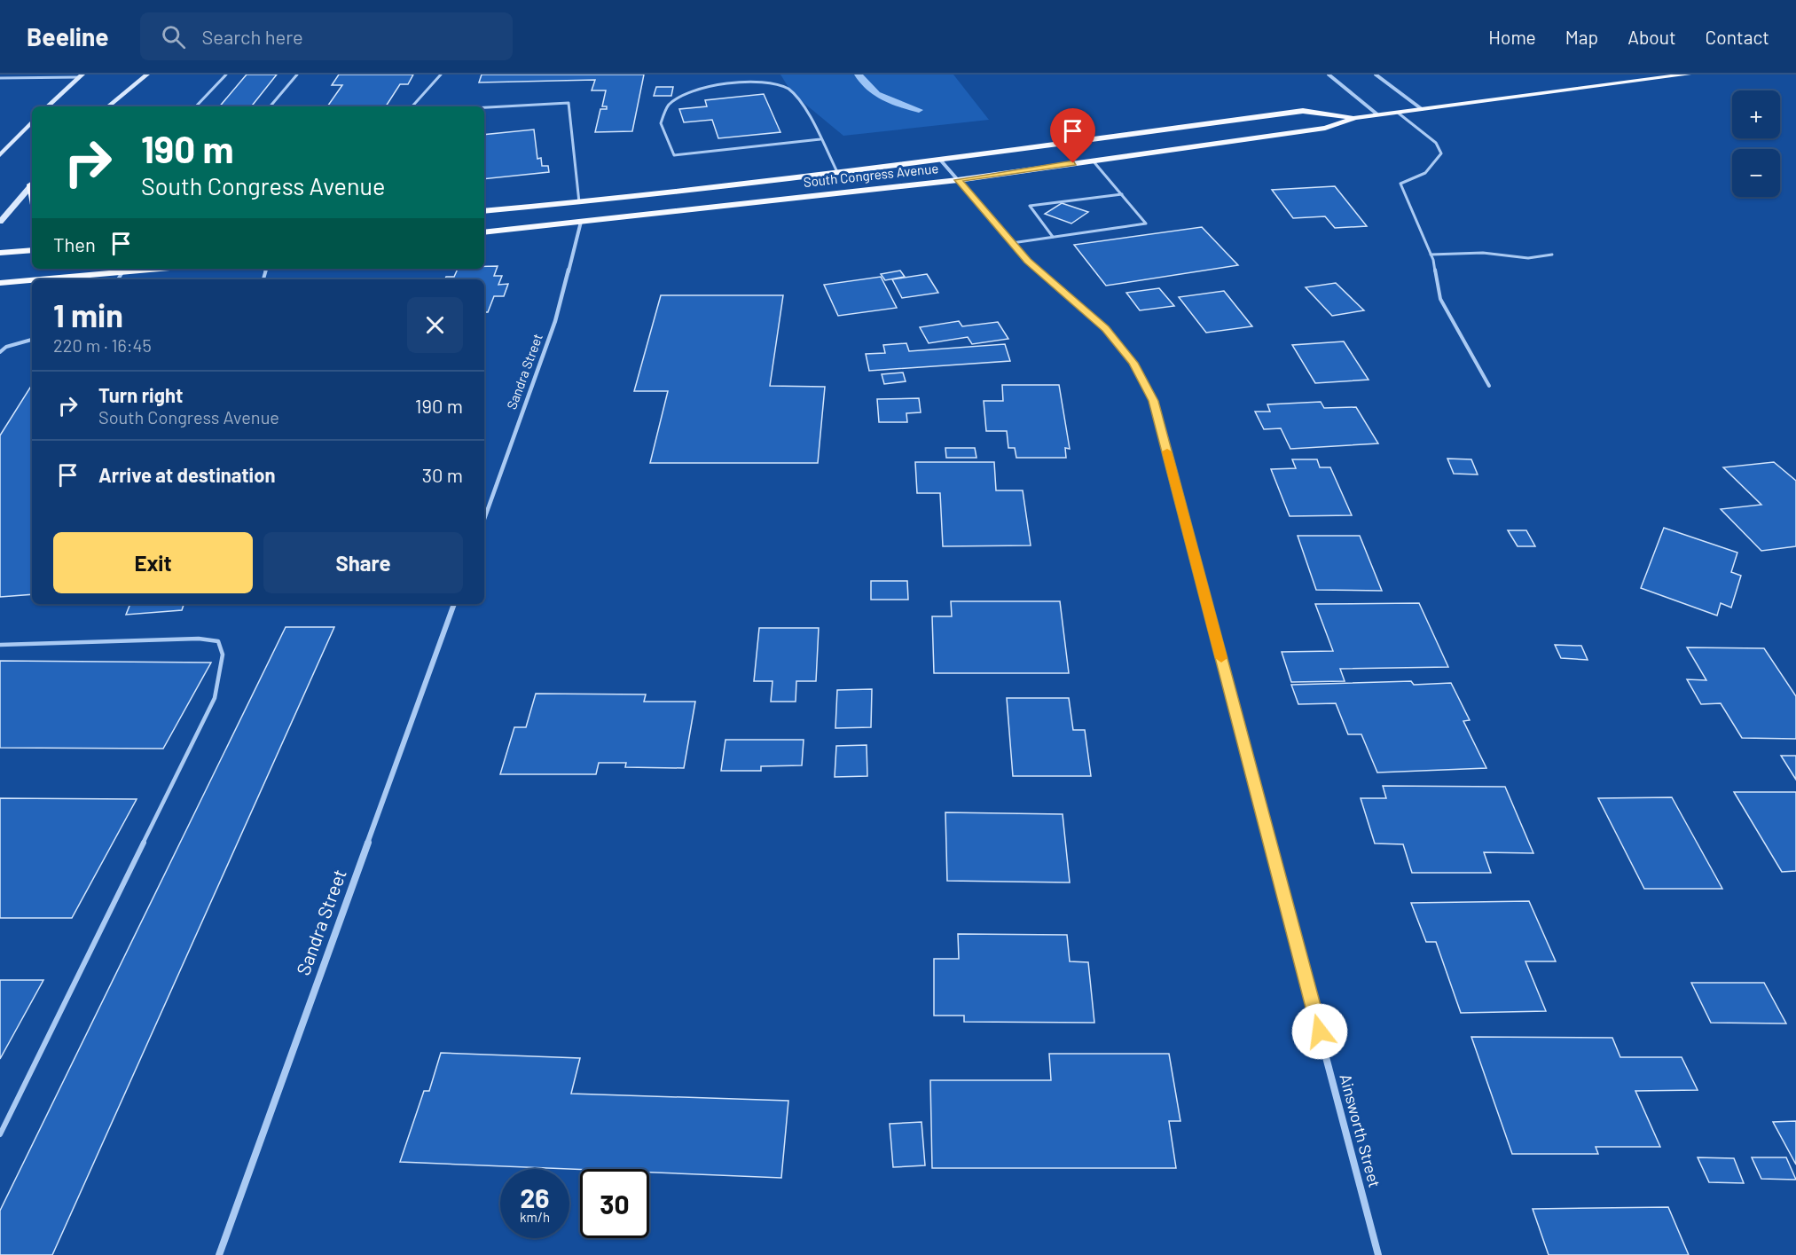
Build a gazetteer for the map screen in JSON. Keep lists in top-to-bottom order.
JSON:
{
  "streets": {
    "main road": ["South Congress Avenue"],
    "street": ["Sandra Street", "Ainsworth Street"]
  },
  "crossings": [
    ["South Congress Avenue", "Sandra Street"],
    ["South Congress Avenue", "Ainsworth Street"]
  ],
  "page": {
    "header": "Beeline",
    "search": "Search here",
    "nav": [
      "Home",
      "Map",
      "About",
      "Contact"
    ],
    "map_buttons": ["+", "−"],
    "turn": ["190 m", "South Congress Avenue"],
    "then": "Then",
    "heading": ["1 min", "220 m · 16:45"],
    "list": [
      {
        "name": "Turn right",
        "note": "South Congress Avenue",
        "value": "190 m"
      },
      {
        "name": "Arrive at destination",
        "value": "30 m"
      }
    ],
    "buttons": ["Exit", "Share"],
    "speed": "26 km/h",
    "limit": "30"
  }
}
